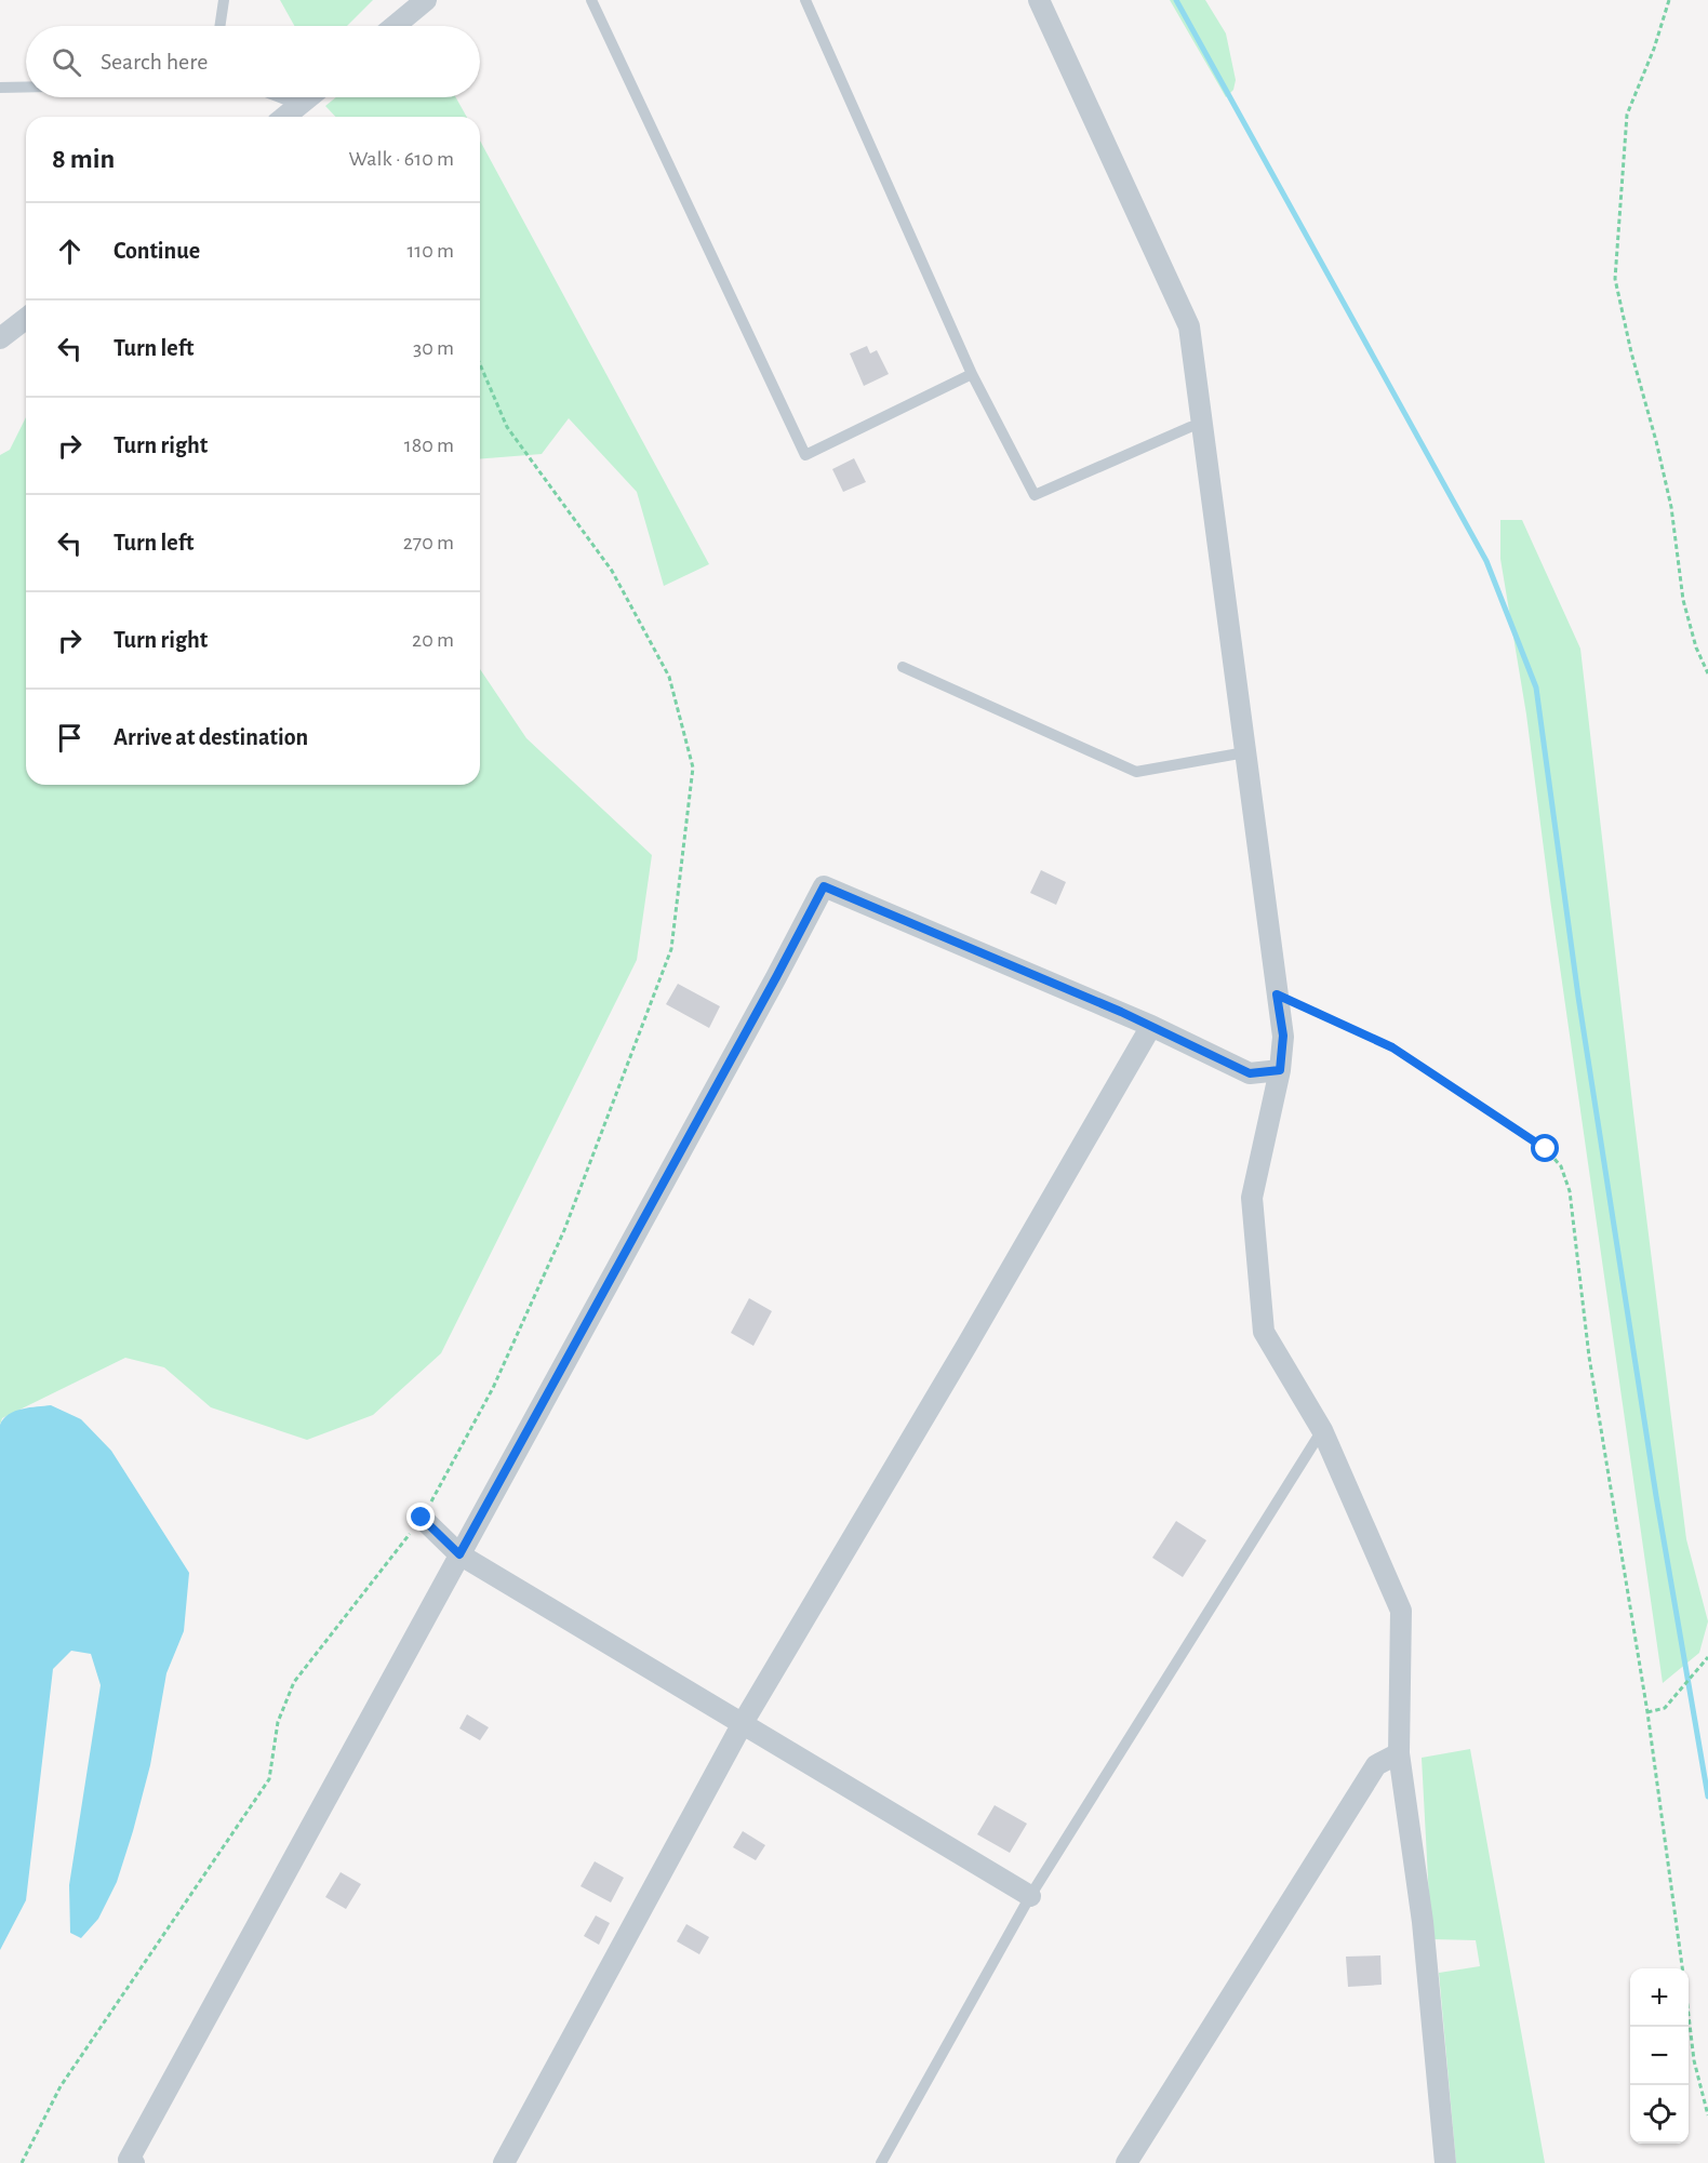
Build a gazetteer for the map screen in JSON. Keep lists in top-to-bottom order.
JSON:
{
  "page": {
    "search": "Search here",
    "heading": ["8 min", "Walk · 610 m"],
    "list": [
      ["Continue", "110 m"],
      ["Turn left", "30 m"],
      ["Turn right", "180 m"],
      ["Turn left", "270 m"],
      ["Turn right", "20 m"],
      "Arrive at destination"
    ],
    "map_buttons": ["+", "−"]
  }
}
